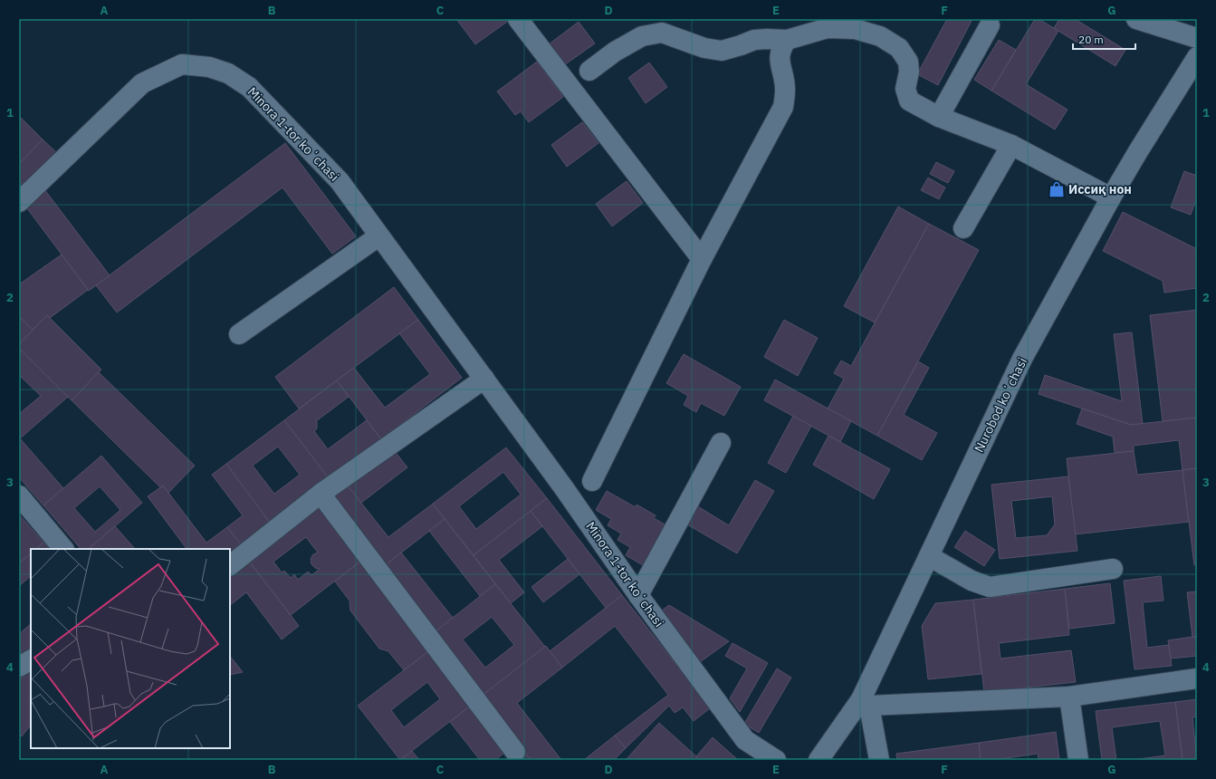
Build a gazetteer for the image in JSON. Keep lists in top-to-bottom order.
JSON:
{
  "streets": {
    "street": ["Minora 1-tor koʻchasi", "Nurobod koʻchasi"]
  },
  "places": {
    "shop": ["Иссиқ нон"]
  },
  "scale_bar": "20 m",
  "grid": {
    "columns": [
      "A",
      "B",
      "C",
      "D",
      "E",
      "F",
      "G"
    ],
    "rows": [
      "1",
      "2",
      "3",
      "4"
    ]
  }
}
